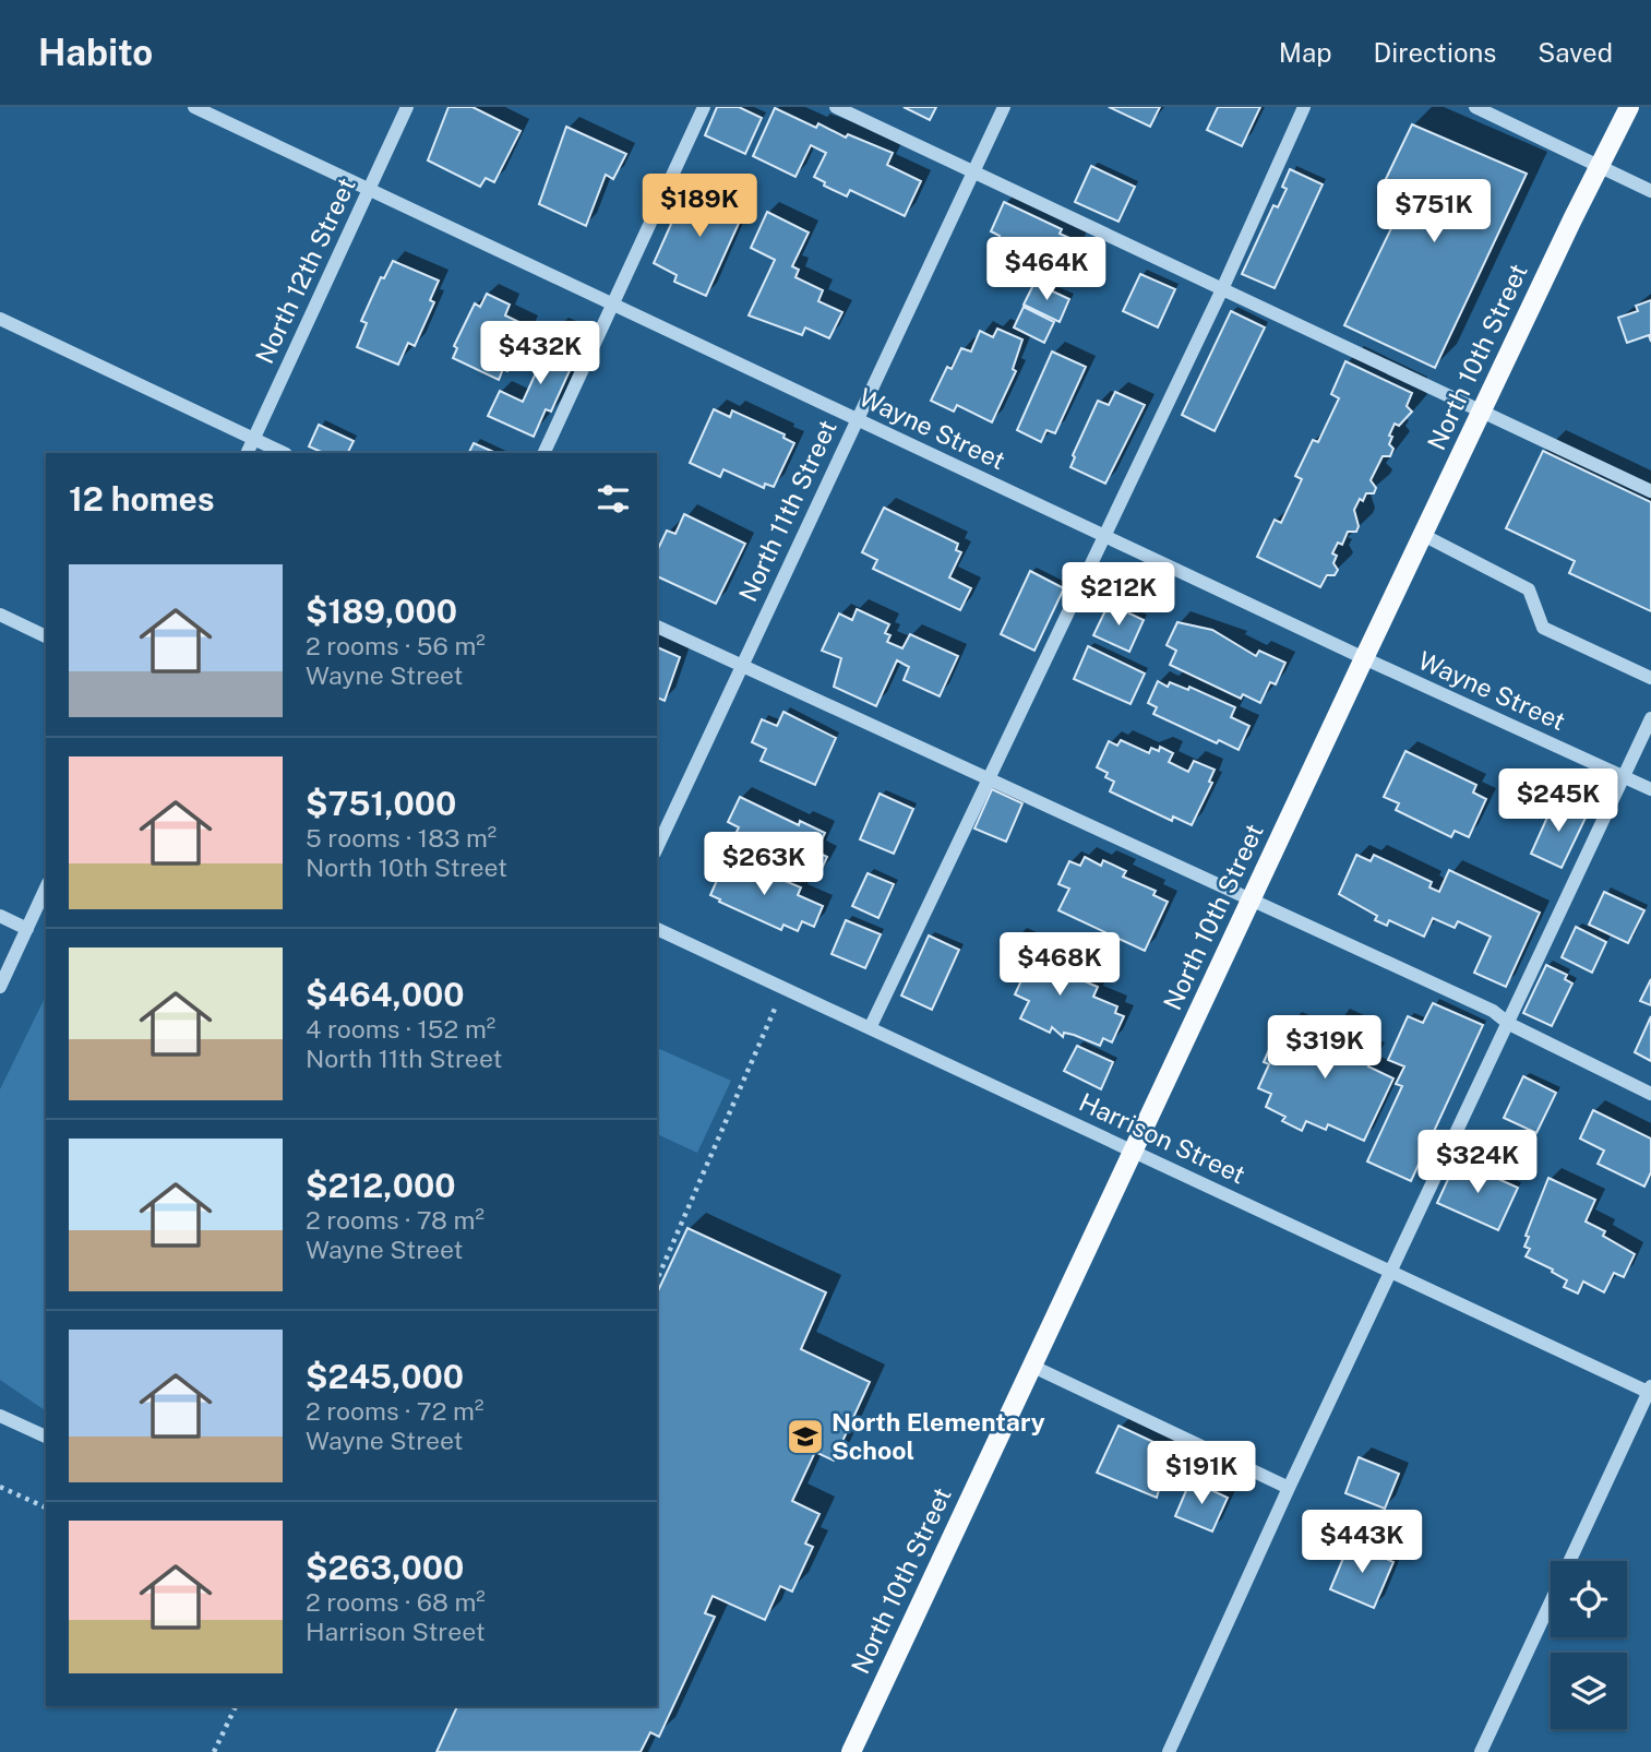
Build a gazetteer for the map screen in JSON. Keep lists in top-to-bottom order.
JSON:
{
  "streets": {
    "main road": ["North 10th Street"],
    "street": [
      "North 12th Street",
      "Wayne Street",
      "North 11th Street",
      "Harrison Street"
    ]
  },
  "crossings": [
    ["North 12th Street", "Wayne Street"],
    ["North 10th Street", "Wayne Street"],
    ["North 10th Street", "Harrison Street"],
    ["Wayne Street", "North 11th Street"]
  ],
  "places": {
    "school or university": ["North Elementary School"]
  },
  "page": {
    "header": "Habito",
    "nav": ["Map", "Directions", "Saved"],
    "price": [
      "$189K",
      "$751K",
      "$464K",
      "$432K",
      "$212K",
      "$245K",
      "$263K",
      "$468K",
      "$319K",
      "$324K",
      "$191K",
      "$443K"
    ],
    "heading": "12 homes",
    "list": [
      {
        "name": "$189,000",
        "note": "2 rooms · 56 m² · Wayne Street"
      },
      {
        "name": "$751,000",
        "note": "5 rooms · 183 m² · North 10th Street"
      },
      {
        "name": "$464,000",
        "note": "4 rooms · 152 m² · North 11th Street"
      },
      {
        "name": "$212,000",
        "note": "2 rooms · 78 m² · Wayne Street"
      },
      {
        "name": "$245,000",
        "note": "2 rooms · 72 m² · Wayne Street"
      },
      {
        "name": "$263,000",
        "note": "2 rooms · 68 m² · Harrison Street"
      }
    ]
  }
}
